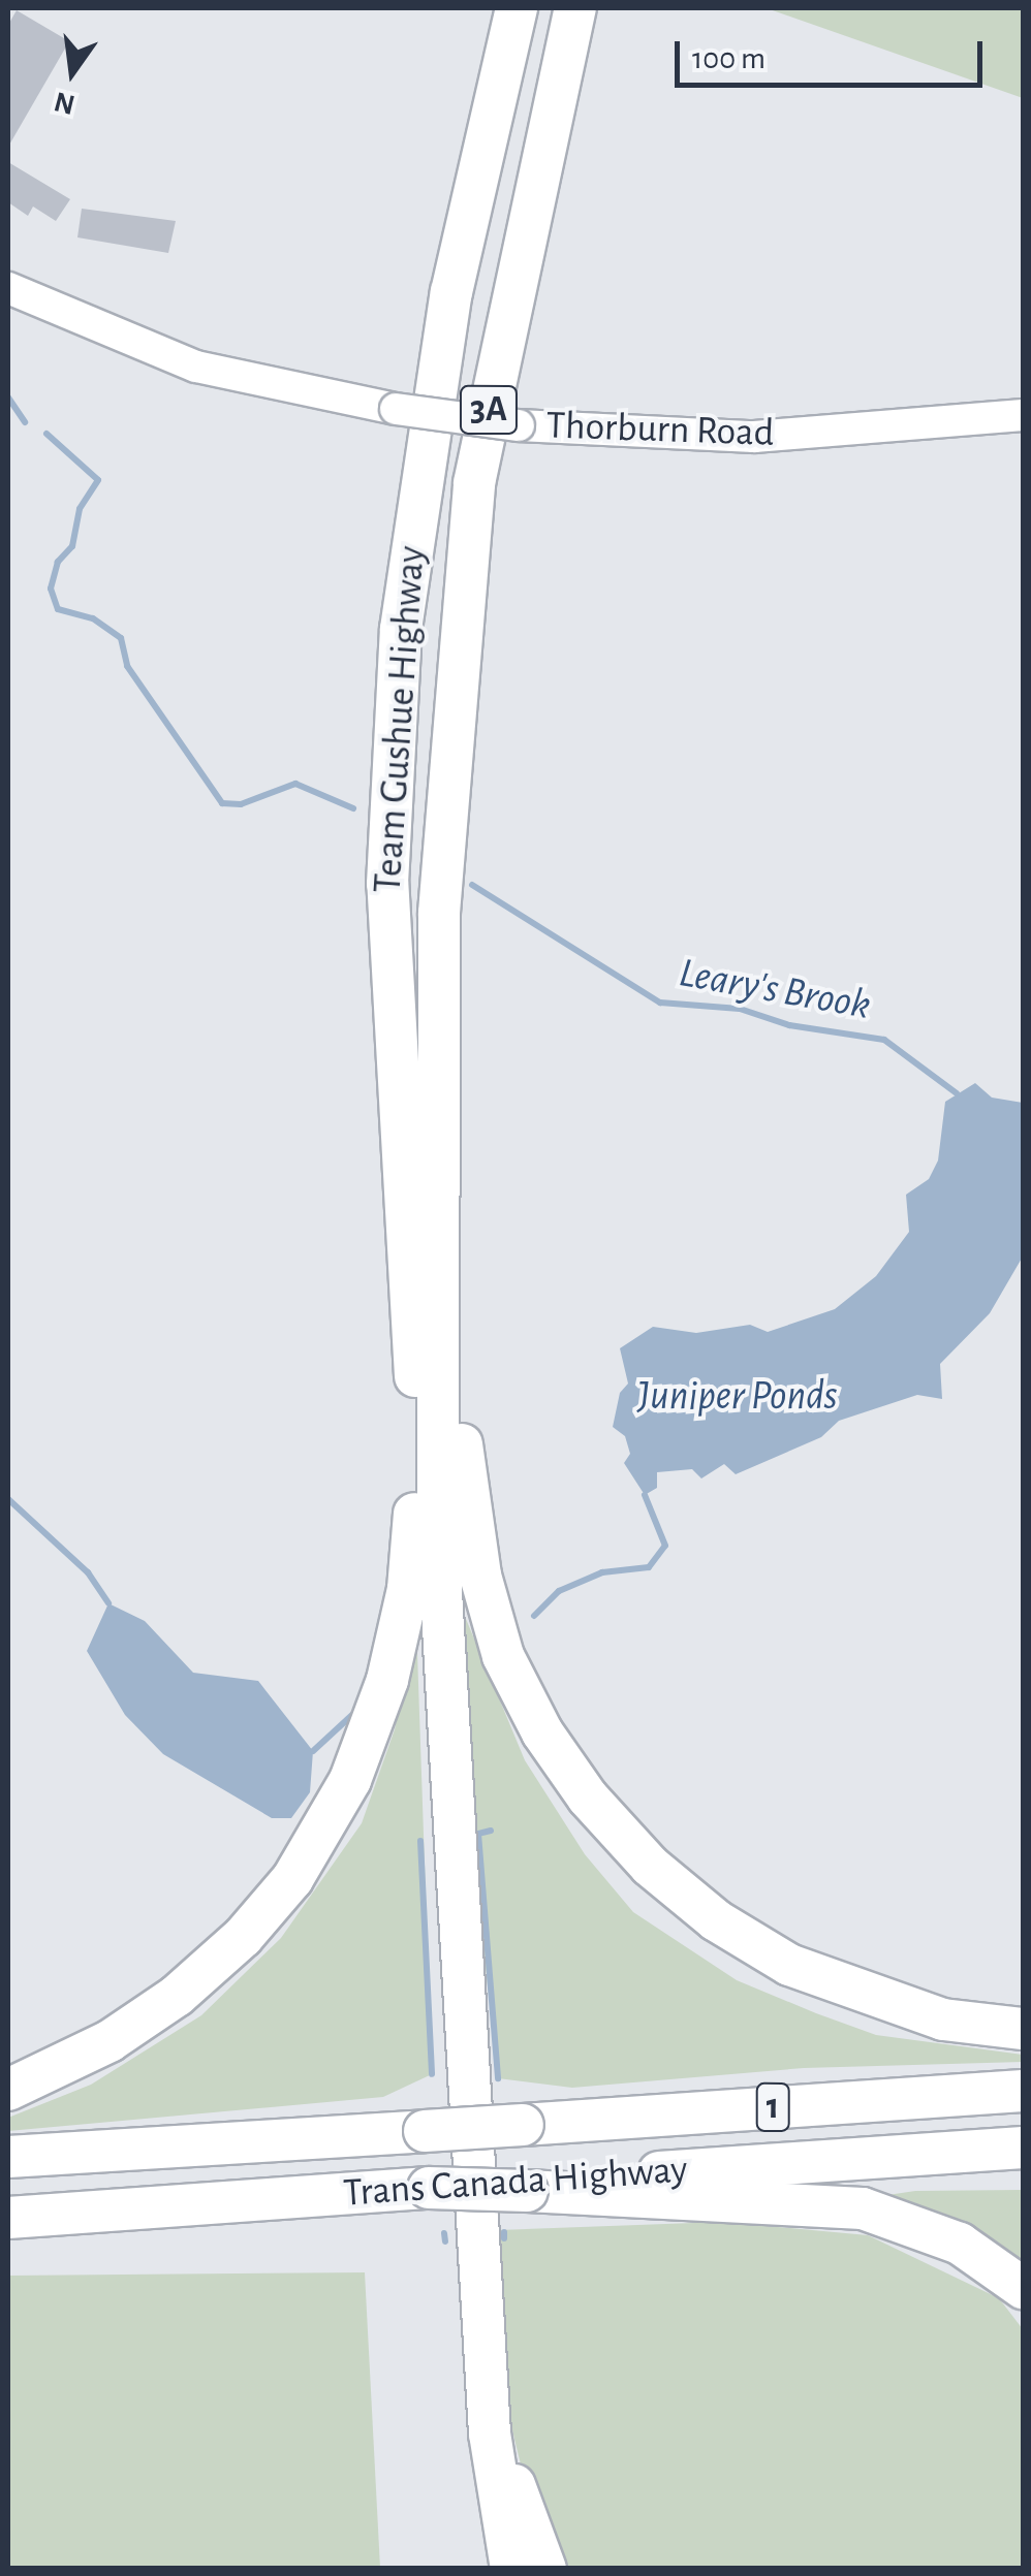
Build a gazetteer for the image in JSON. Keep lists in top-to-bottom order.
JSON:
{
  "streets": {
    "highway": [
      "3A",
      "Team Gushue Highway",
      "1",
      "Trans Canada Highway"
    ],
    "main road": ["Thorburn Road"]
  },
  "water": ["Leary's Brook", "Juniper Ponds"],
  "scale_bar": "100 m",
  "north": "bottom"
}
